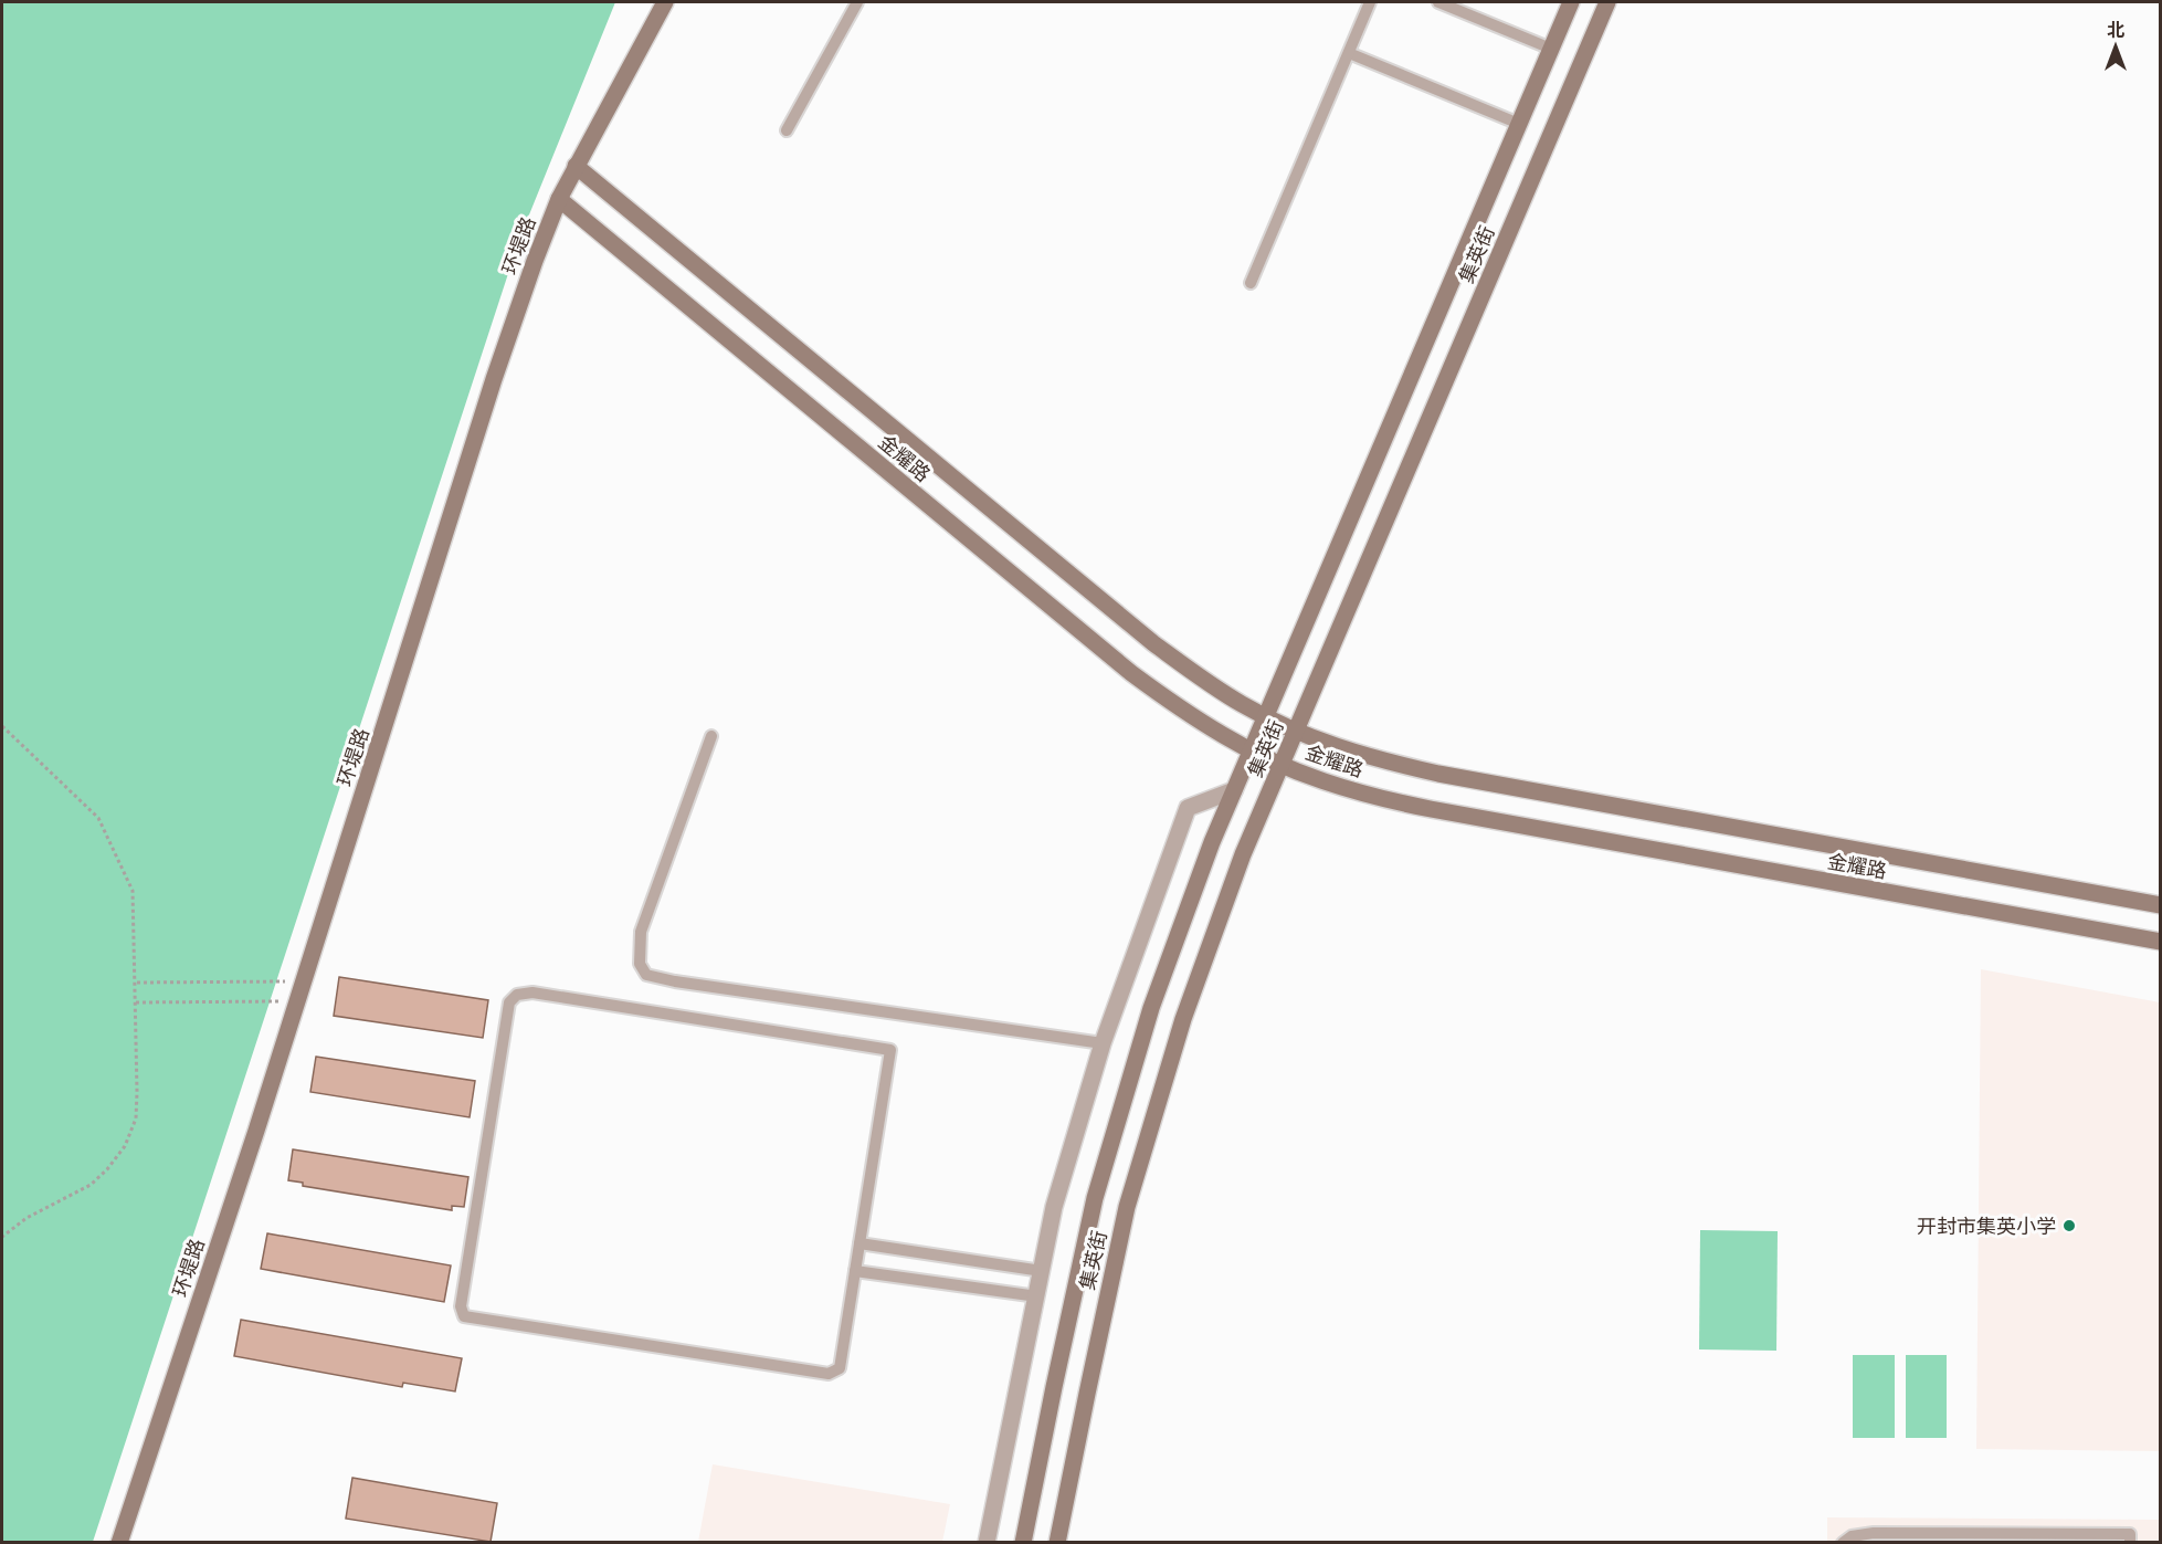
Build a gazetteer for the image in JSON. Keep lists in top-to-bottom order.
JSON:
{
  "streets": {
    "street": ["环堤路", "集英街", "金耀路"]
  },
  "crossings": [
    ["环堤路", "金耀路"],
    ["集英街", "金耀路"]
  ],
  "places": ["开封市集英小学"],
  "north": "top"
}
